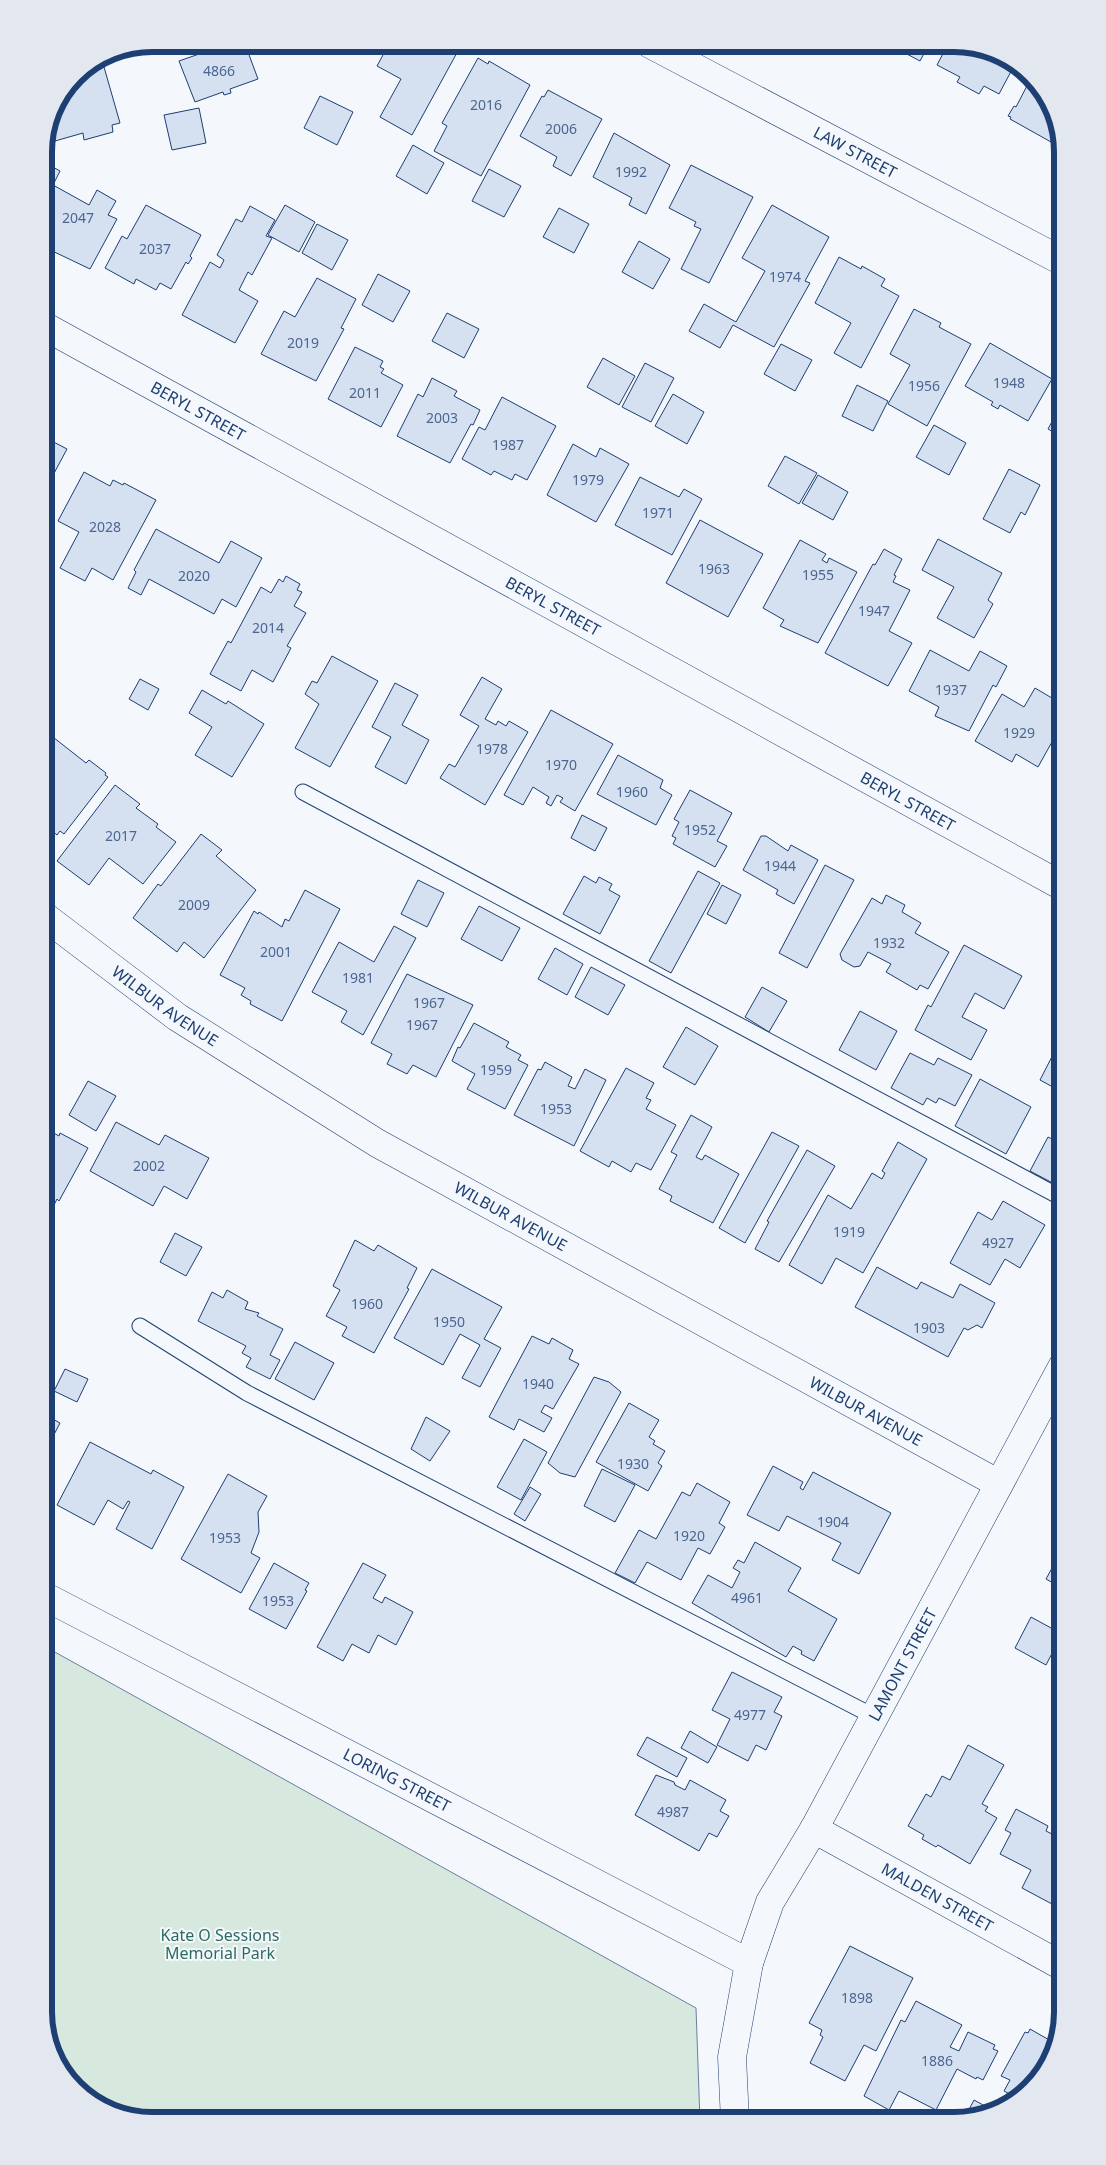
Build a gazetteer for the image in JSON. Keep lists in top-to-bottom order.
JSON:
{
  "streets": {
    "street": [
      "LAW STREET",
      "BERYL STREET",
      "WILBUR AVENUE",
      "LAMONT STREET",
      "LORING STREET",
      "MALDEN STREET"
    ]
  },
  "crossings": [
    ["WILBUR AVENUE", "LAMONT STREET"],
    ["LAMONT STREET", "LORING STREET"],
    ["LAMONT STREET", "MALDEN STREET"]
  ],
  "parks": ["Kate O Sessions Memorial Park"],
  "house_numbers": [
    "4866",
    "2016",
    "2006",
    "1992",
    "2047",
    "2037",
    "1974",
    "2019",
    "1948",
    "1956",
    "2011",
    "2003",
    "1987",
    "1979",
    "1971",
    "2028",
    "1963",
    "1955",
    "2020",
    "1947",
    "2014",
    "1937",
    "1929",
    "1978",
    "1970",
    "1960",
    "1952",
    "2017",
    "1944",
    "2009",
    "1932",
    "2001",
    "1981",
    "1967",
    "1967",
    "1959",
    "1953",
    "2002",
    "1919",
    "4927",
    "1960",
    "1950",
    "1903",
    "1940",
    "1930",
    "1904",
    "1920",
    "1953",
    "4961",
    "1953",
    "4977",
    "4987",
    "1898",
    "1886"
  ]
}
